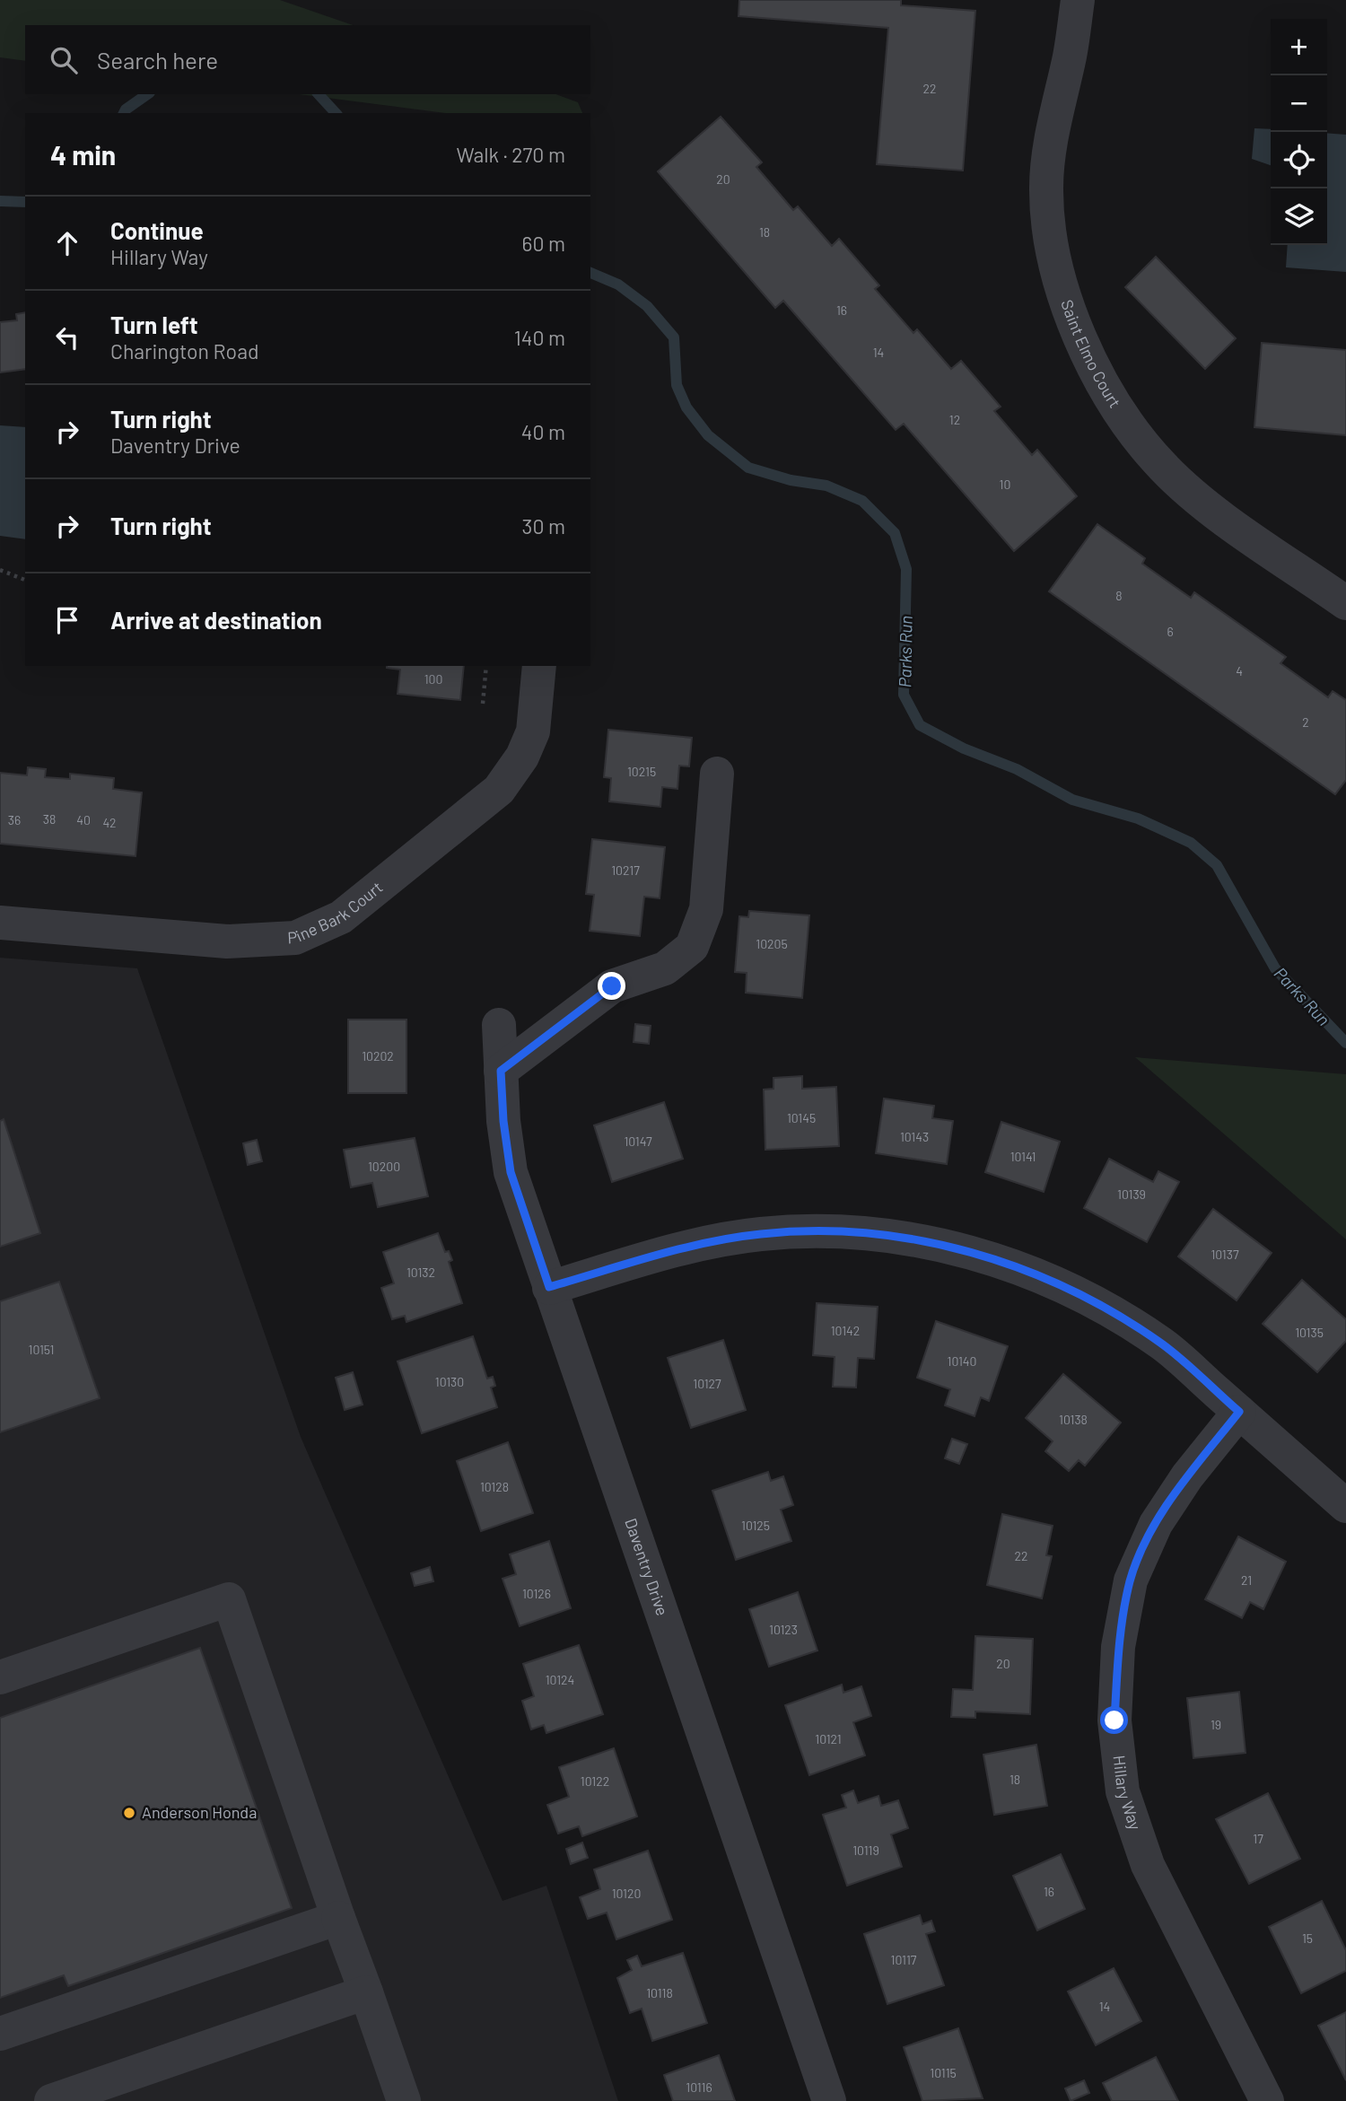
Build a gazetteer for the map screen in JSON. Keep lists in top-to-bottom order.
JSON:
{
  "streets": {
    "street": [
      "Saint Elmo Court",
      "Pine Bark Court",
      "Daventry Drive",
      "Hillary Way"
    ]
  },
  "water": ["Parks Run"],
  "places": ["Anderson Honda"],
  "house_numbers": [
    "22",
    "20",
    "18",
    "16",
    "14",
    "12",
    "10",
    "8",
    "6",
    "4",
    "100",
    "2",
    "10215",
    "38",
    "36",
    "40",
    "42",
    "10217",
    "10205",
    "10202",
    "10145",
    "10143",
    "10147",
    "10141",
    "10200",
    "10139",
    "10137",
    "10132",
    "10142",
    "10135",
    "10151",
    "10140",
    "10130",
    "10127",
    "10138",
    "10128",
    "10125",
    "22",
    "21",
    "10126",
    "10123",
    "20",
    "10124",
    "19",
    "10121",
    "18",
    "10122",
    "17",
    "10119",
    "16",
    "10120",
    "15",
    "10117",
    "10118",
    "14",
    "10115",
    "10116"
  ],
  "page": {
    "map_buttons": ["+", "−"],
    "search": "Search here",
    "heading": ["4 min", "Walk · 270 m"],
    "list": [
      ["Continue", "Hillary Way", "60 m"],
      ["Turn left", "Charington Road", "140 m"],
      ["Turn right", "Daventry Drive", "40 m"],
      ["Turn right", "30 m"],
      "Arrive at destination"
    ]
  }
}
